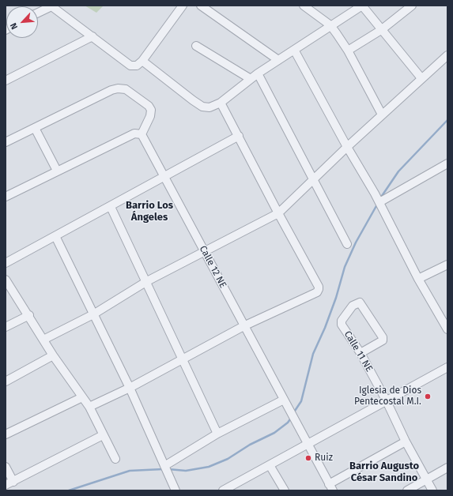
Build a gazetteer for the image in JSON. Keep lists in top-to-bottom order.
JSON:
{
  "streets": {
    "street": ["Calle 12 NE", "Calle 11 NE"]
  },
  "districts": ["Barrio Los Ángeles", "Barrio Augusto César Sandino"],
  "places": ["Iglesia de Dios Pentecostal M.I.", "Ruiz"],
  "north": "bottom left"
}
